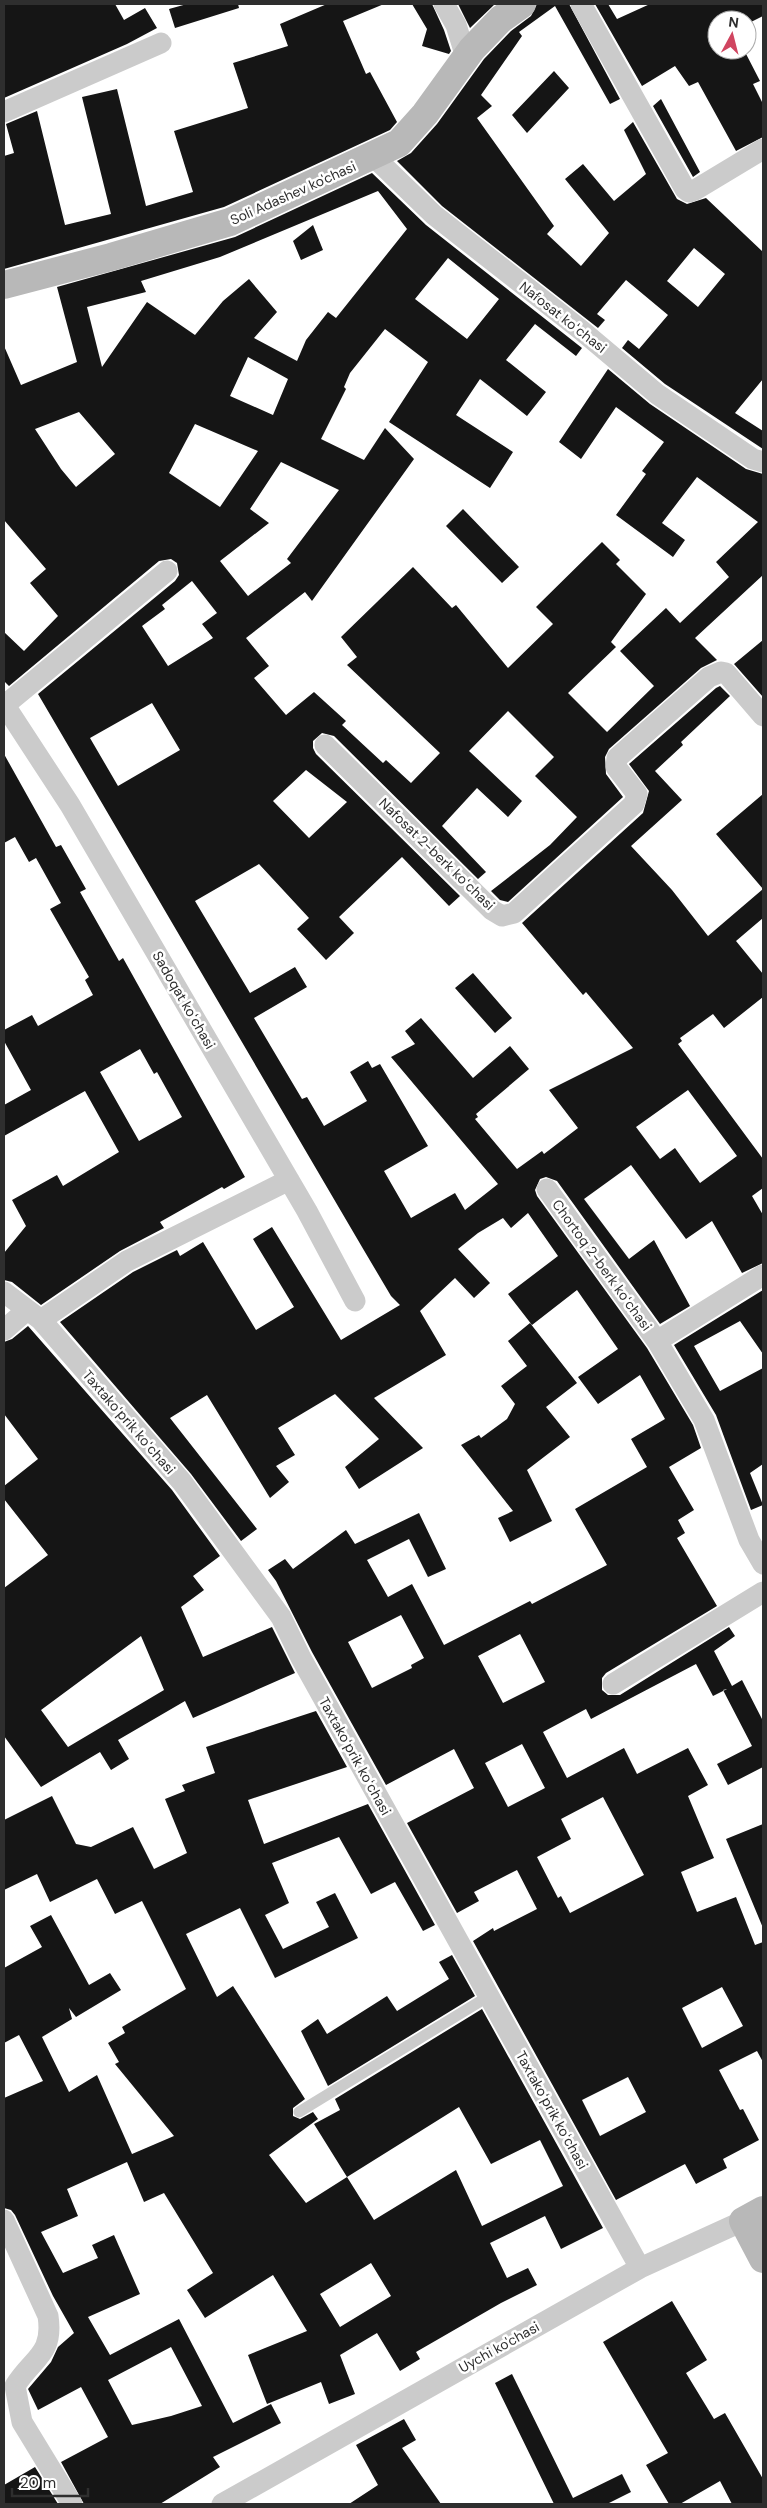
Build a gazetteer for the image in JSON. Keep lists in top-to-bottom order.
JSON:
{
  "streets": {
    "street": [
      "Soli Adashev ko'chasi",
      "Nafosat koʻchasi",
      "Nafosat 2-berk koʻchasi",
      "Sadoqat koʻchasi",
      "Chortoq 2-berk koʻchasi",
      "Taxtakoʻprik koʻchasi",
      "Uychi ko'chasi"
    ]
  },
  "crossings": [
    ["Soli Adashev ko'chasi", "Nafosat koʻchasi"],
    ["Taxtakoʻprik koʻchasi", "Uychi ko'chasi"]
  ],
  "scale_bar": "20 m",
  "north": "top"
}
